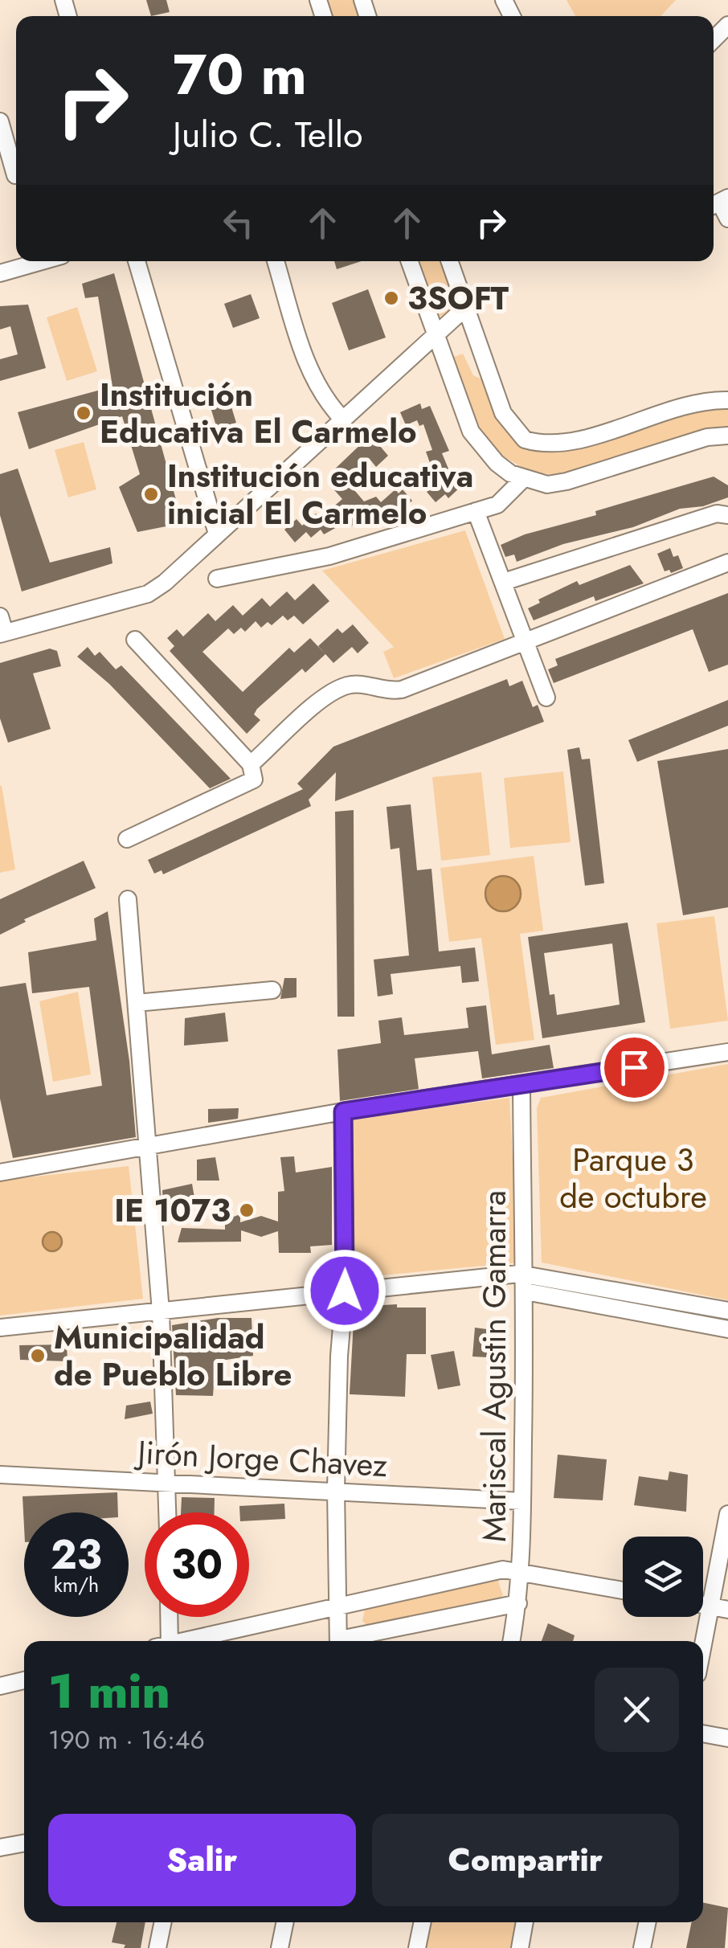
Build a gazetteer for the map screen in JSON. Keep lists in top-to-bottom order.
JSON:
{
  "streets": {
    "street": ["Mariscal Agustin Gamarra", "Jirón Jorge Chavez"]
  },
  "crossings": [
    ["Mariscal Agustin Gamarra", "Jirón Jorge Chavez"]
  ],
  "parks": ["Parque 3 de octubre"],
  "places": [
    "3SOFT",
    "Institución Educativa El Carmelo",
    "Institución educativa inicial El Carmelo",
    "IE 1073",
    "Municipalidad de Pueblo Libre"
  ],
  "page": {
    "turn": ["70 m", "Julio C. Tello"],
    "speed": "23 km/h",
    "limit": "30",
    "heading": ["1 min", "190 m · 16:46"],
    "buttons": ["Salir", "Compartir"]
  }
}
